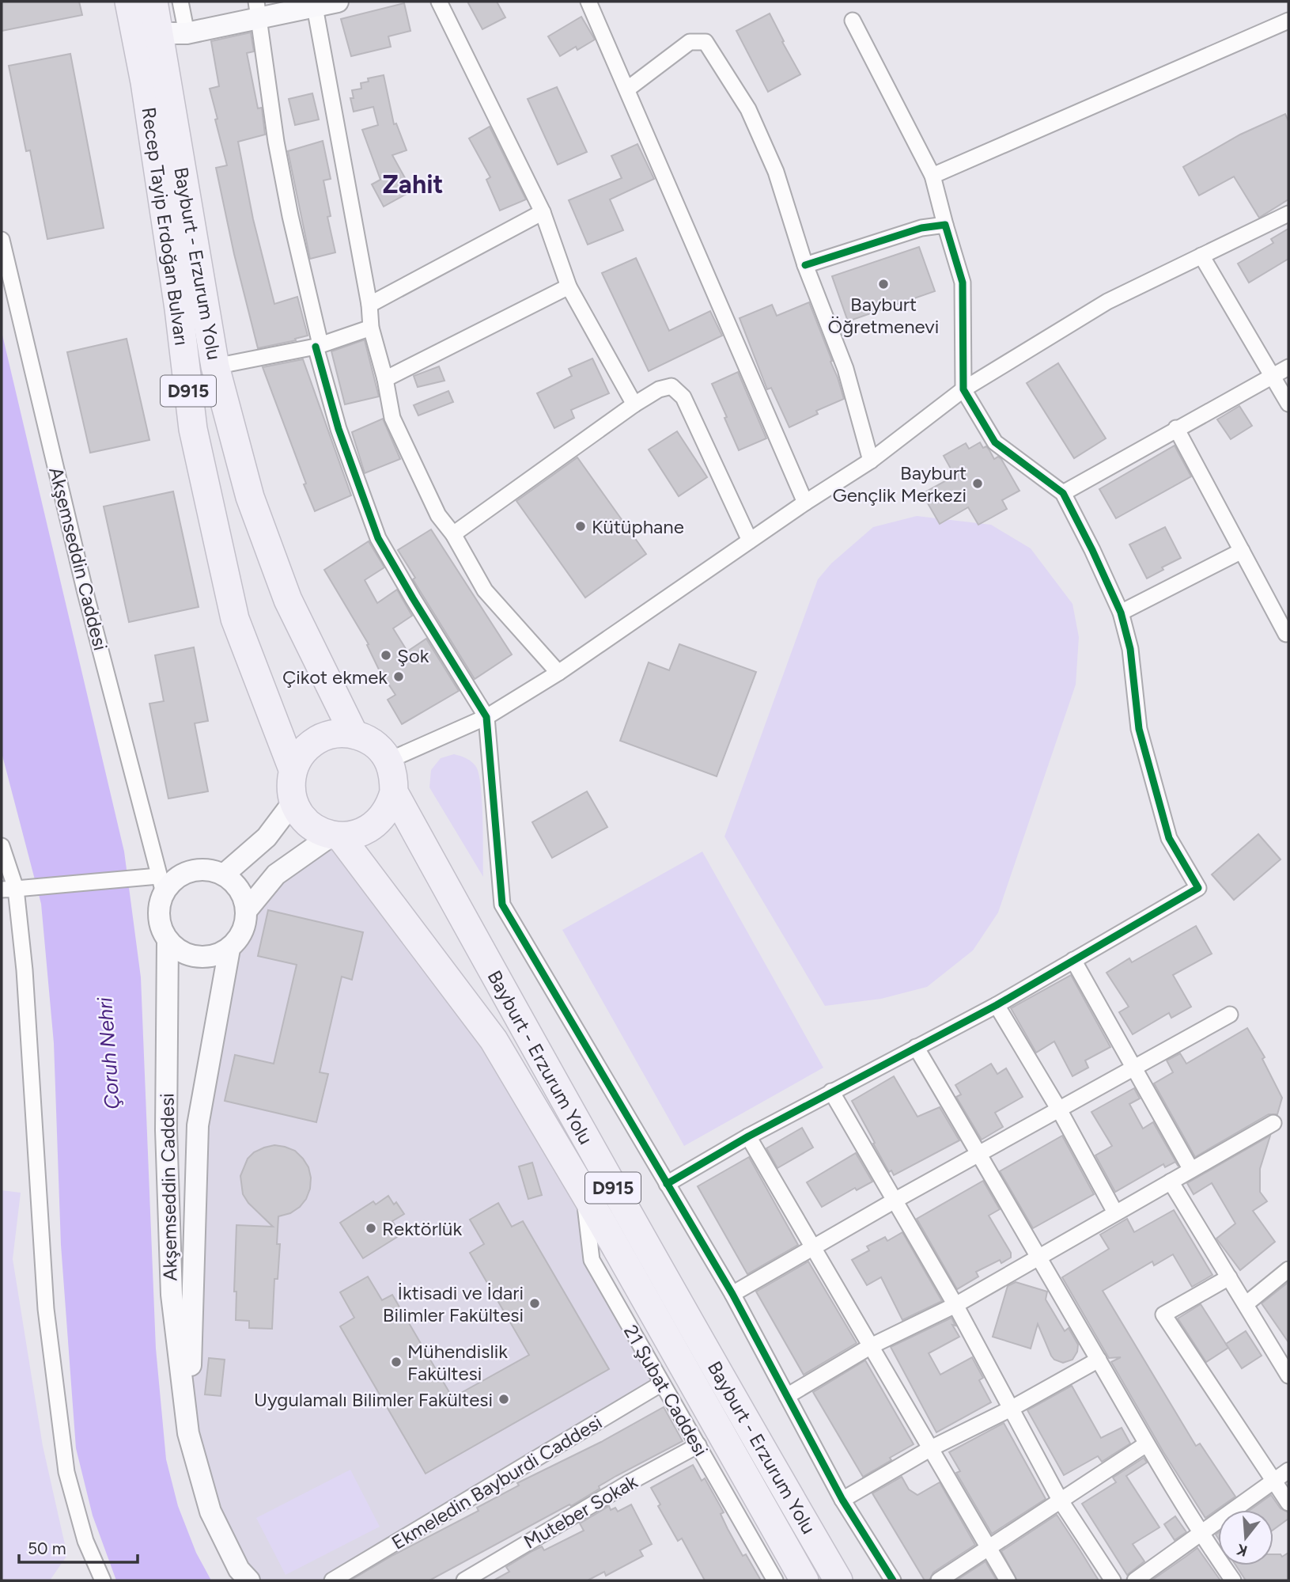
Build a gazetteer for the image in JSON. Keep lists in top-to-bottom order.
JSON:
{
  "streets": {
    "highway": ["Recep Tayip Erdoğan Bulvarı", "Bayburt - Erzurum Yolu", "D915"],
    "street": [
      "Akşemseddin Caddesi",
      "21 Şubat Caddesi",
      "Ekmeledin Bayburdi Caddesi",
      "Muteber Sokak"
    ]
  },
  "crossings": [
    ["Recep Tayip Erdoğan Bulvarı", "Bayburt - Erzurum Yolu"],
    ["Recep Tayip Erdoğan Bulvarı", "Akşemseddin Caddesi"],
    ["Bayburt - Erzurum Yolu", "Akşemseddin Caddesi"],
    ["Bayburt - Erzurum Yolu", "21 Şubat Caddesi"],
    ["21 Şubat Caddesi", "Ekmeledin Bayburdi Caddesi"],
    ["21 Şubat Caddesi", "Muteber Sokak"]
  ],
  "districts": ["Zahit"],
  "water": ["Çoruh Nehri"],
  "places": [
    "Bayburt Öğretmenevi",
    "Bayburt Gençlik Merkezi",
    "Kütüphane",
    "Şok",
    "Çikot ekmek",
    "Rektörlük",
    "İktisadi ve İdari Bilimler Fakültesi",
    "Mühendislik Fakültesi",
    "Uygulamalı Bilimler Fakültesi"
  ],
  "scale_bar": "50 m",
  "north": "bottom"
}
